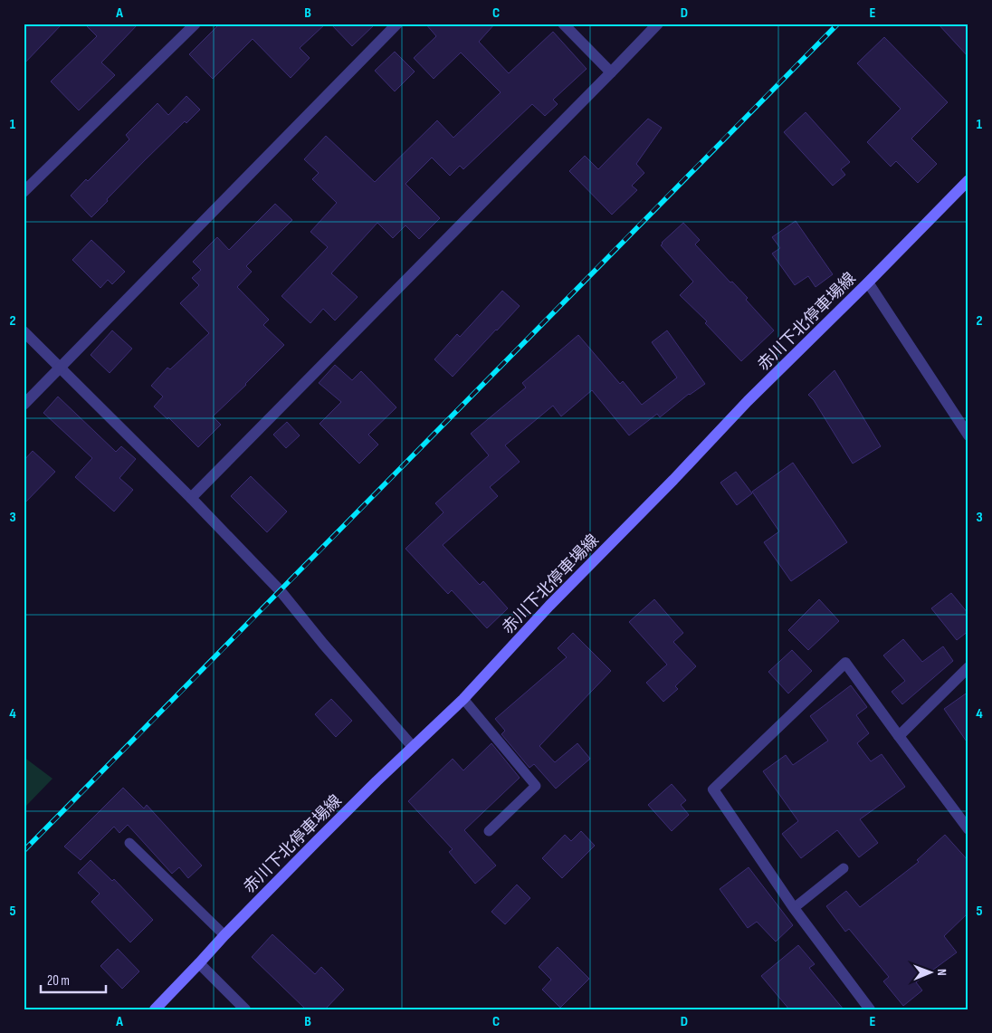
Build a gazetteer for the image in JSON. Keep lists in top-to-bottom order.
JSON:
{
  "streets": {
    "main road": ["赤川下北停車場線"]
  },
  "scale_bar": "20 m",
  "north": "right",
  "grid": {
    "columns": [
      "A",
      "B",
      "C",
      "D",
      "E"
    ],
    "rows": [
      "1",
      "2",
      "3",
      "4",
      "5"
    ]
  }
}
